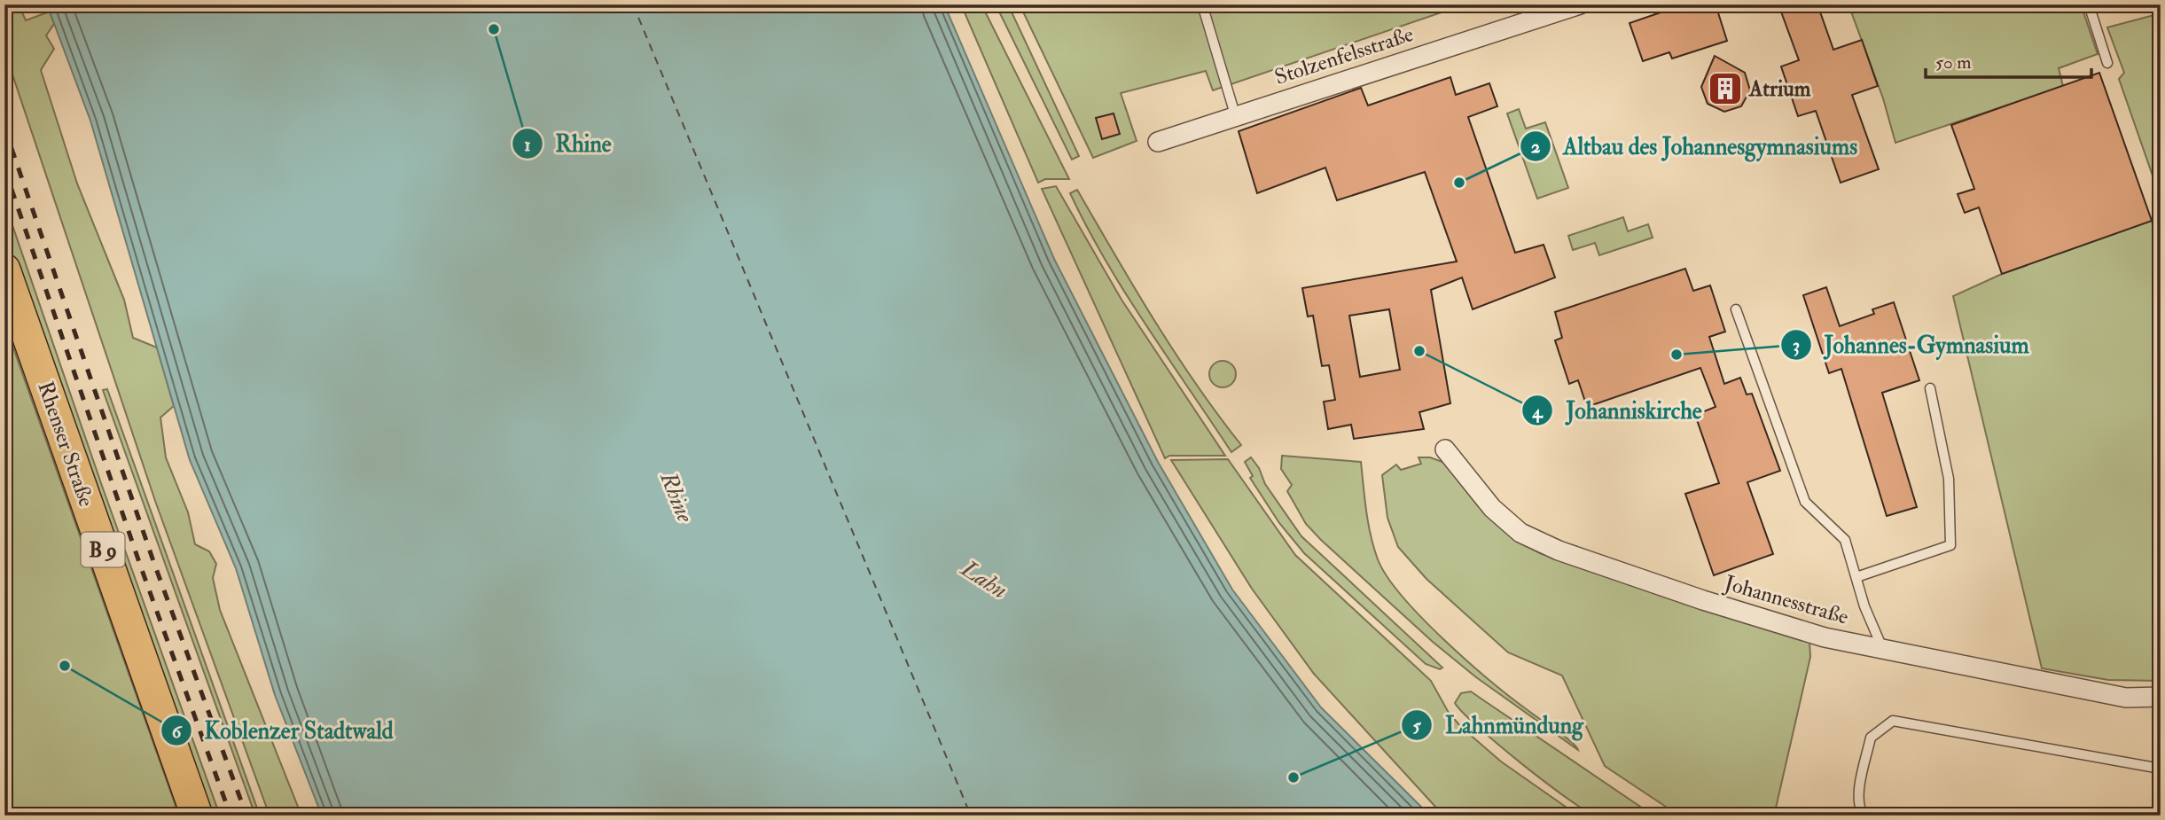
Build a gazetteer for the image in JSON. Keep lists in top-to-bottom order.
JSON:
{
  "streets": {
    "main road": ["Rhenser Straße", "B 9"],
    "street": ["Stolzenfelsstraße", "Johannesstraße"]
  },
  "water": ["Rhine", "Lahn"],
  "places": {
    "other": [
      "Rhine",
      "Altbau des Johannesgymnasiums",
      "Johanniskirche",
      "Johannes-Gymnasium",
      "Koblenzer Stadtwald",
      "Lahnmündung"
    ],
    "building": ["Atrium"]
  },
  "scale_bar": "50 m"
}
